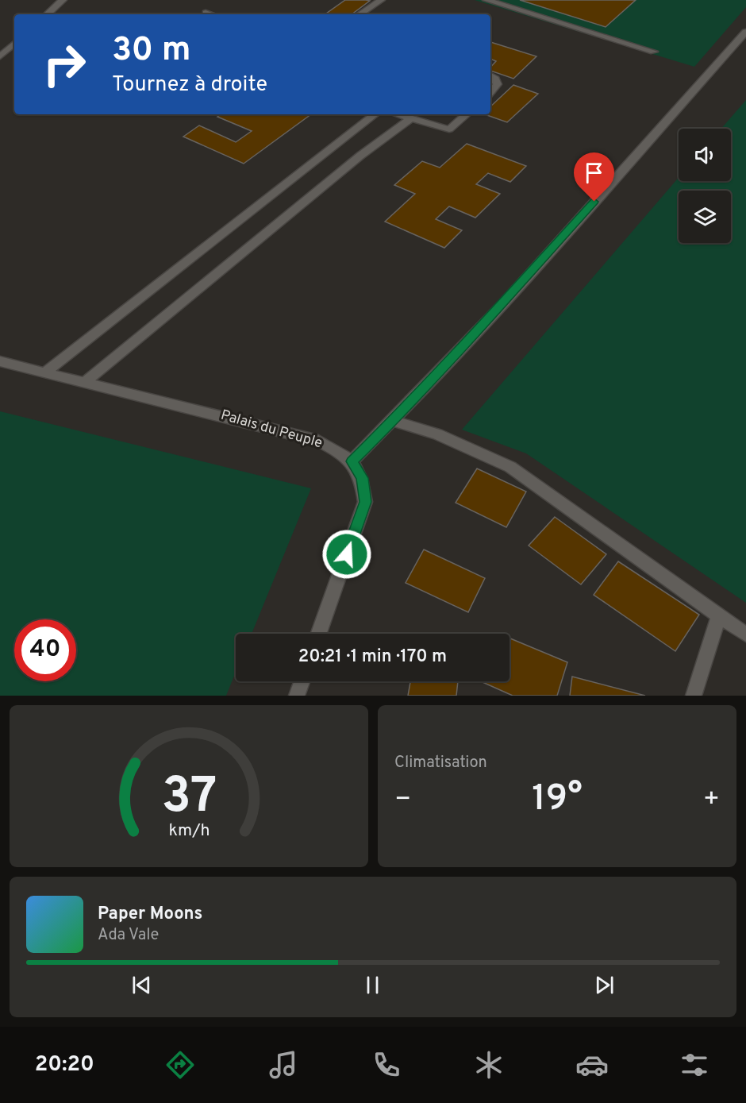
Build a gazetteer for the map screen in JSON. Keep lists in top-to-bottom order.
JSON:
{
  "streets": {
    "street": ["Palais du Peuple"]
  },
  "page": {
    "turn": ["30 m", "Tournez à droite"],
    "limit": "40",
    "trip": "20:21 · 1 min · 170 m",
    "tile": "Climatisation",
    "heat": ["−", "19°", "+"],
    "song": ["Paper Moons", "Ada Vale"],
    "tabs": "20:20",
    "gauge": ["37", "km/h"]
  }
}
